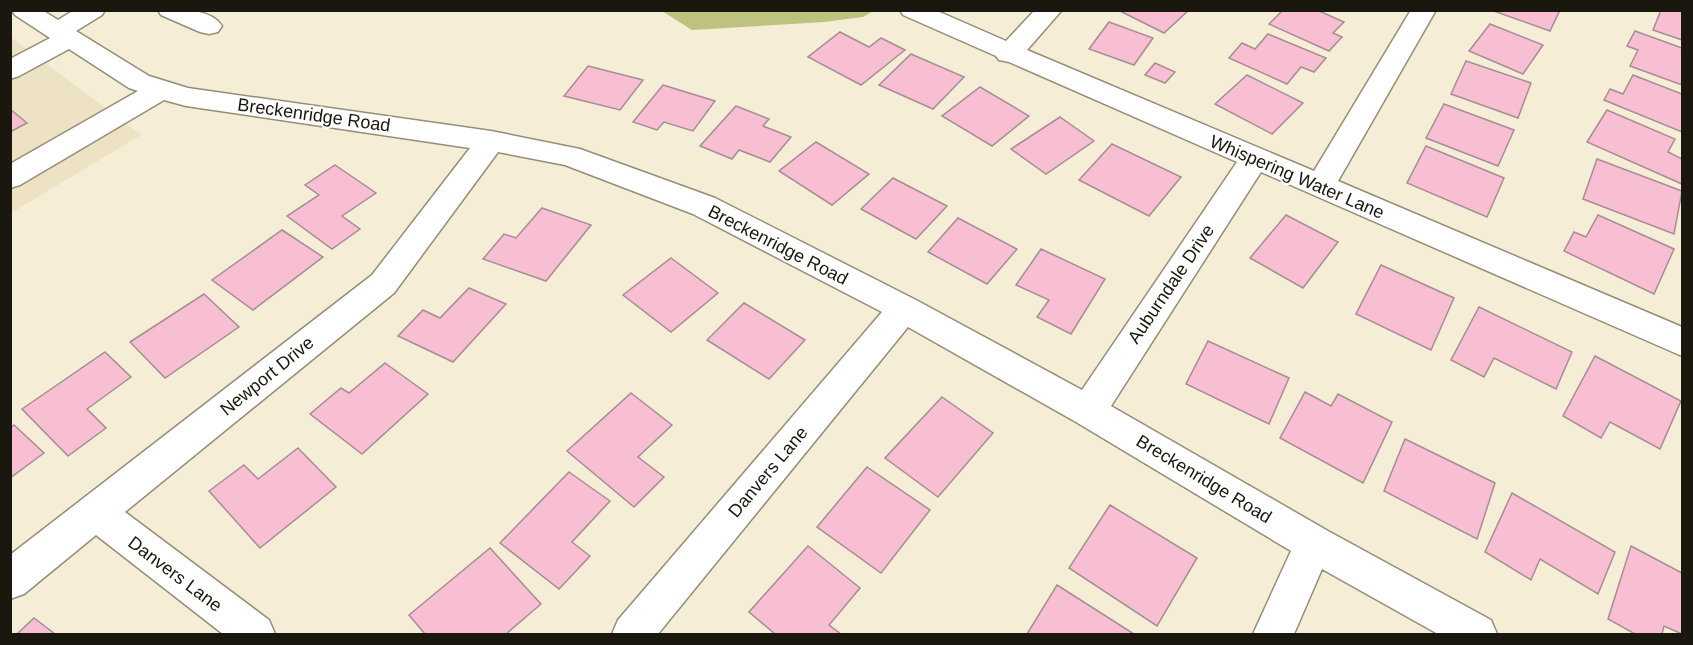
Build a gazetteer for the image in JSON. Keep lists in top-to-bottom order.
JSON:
{
  "streets": {
    "street": [
      "Breckenridge Road",
      "Whispering Water Lane",
      "Auburndale Drive",
      "Newport Drive",
      "Danvers Lane"
    ]
  },
  "crossings": [
    ["Breckenridge Road", "Auburndale Drive"],
    ["Breckenridge Road", "Newport Drive"],
    ["Breckenridge Road", "Danvers Lane"],
    ["Whispering Water Lane", "Auburndale Drive"],
    ["Newport Drive", "Danvers Lane"]
  ]
}
